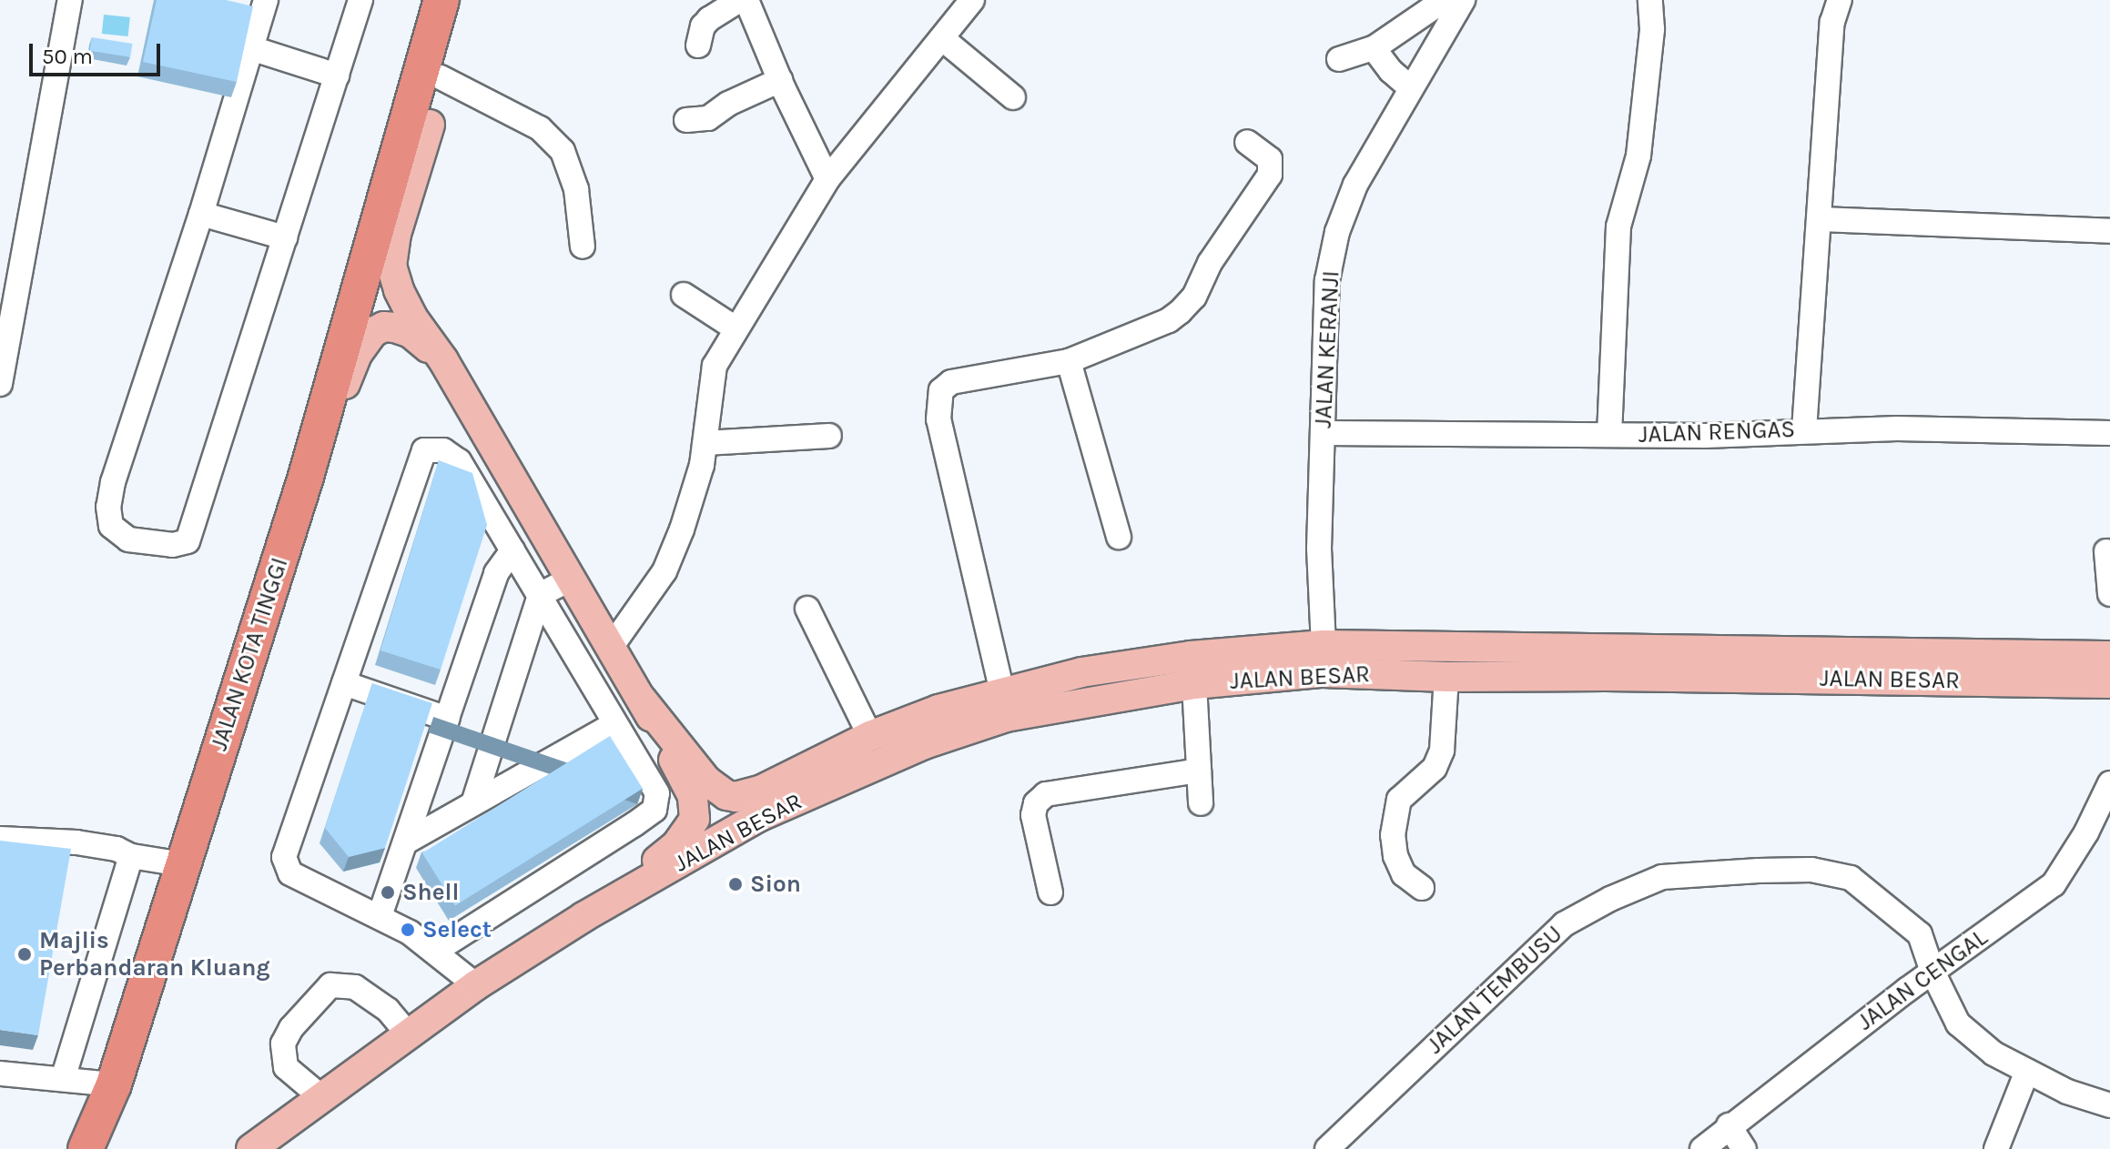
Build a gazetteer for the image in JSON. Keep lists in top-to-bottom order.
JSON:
{
  "streets": {
    "highway": ["JALAN KOTA TINGGI"],
    "main road": ["JALAN BESAR"],
    "street": [
      "JALAN KERANJI",
      "JALAN RENGAS",
      "JALAN CENGAL",
      "JALAN TEMBUSU"
    ]
  },
  "crossings": [
    ["JALAN KERANJI", "JALAN RENGAS"],
    ["JALAN KERANJI", "JALAN BESAR"],
    ["JALAN CENGAL", "JALAN TEMBUSU"]
  ],
  "places": [
    "Sion",
    "Shell",
    "Select",
    "Majlis Perbandaran Kluang"
  ],
  "scale_bar": "50 m"
}
